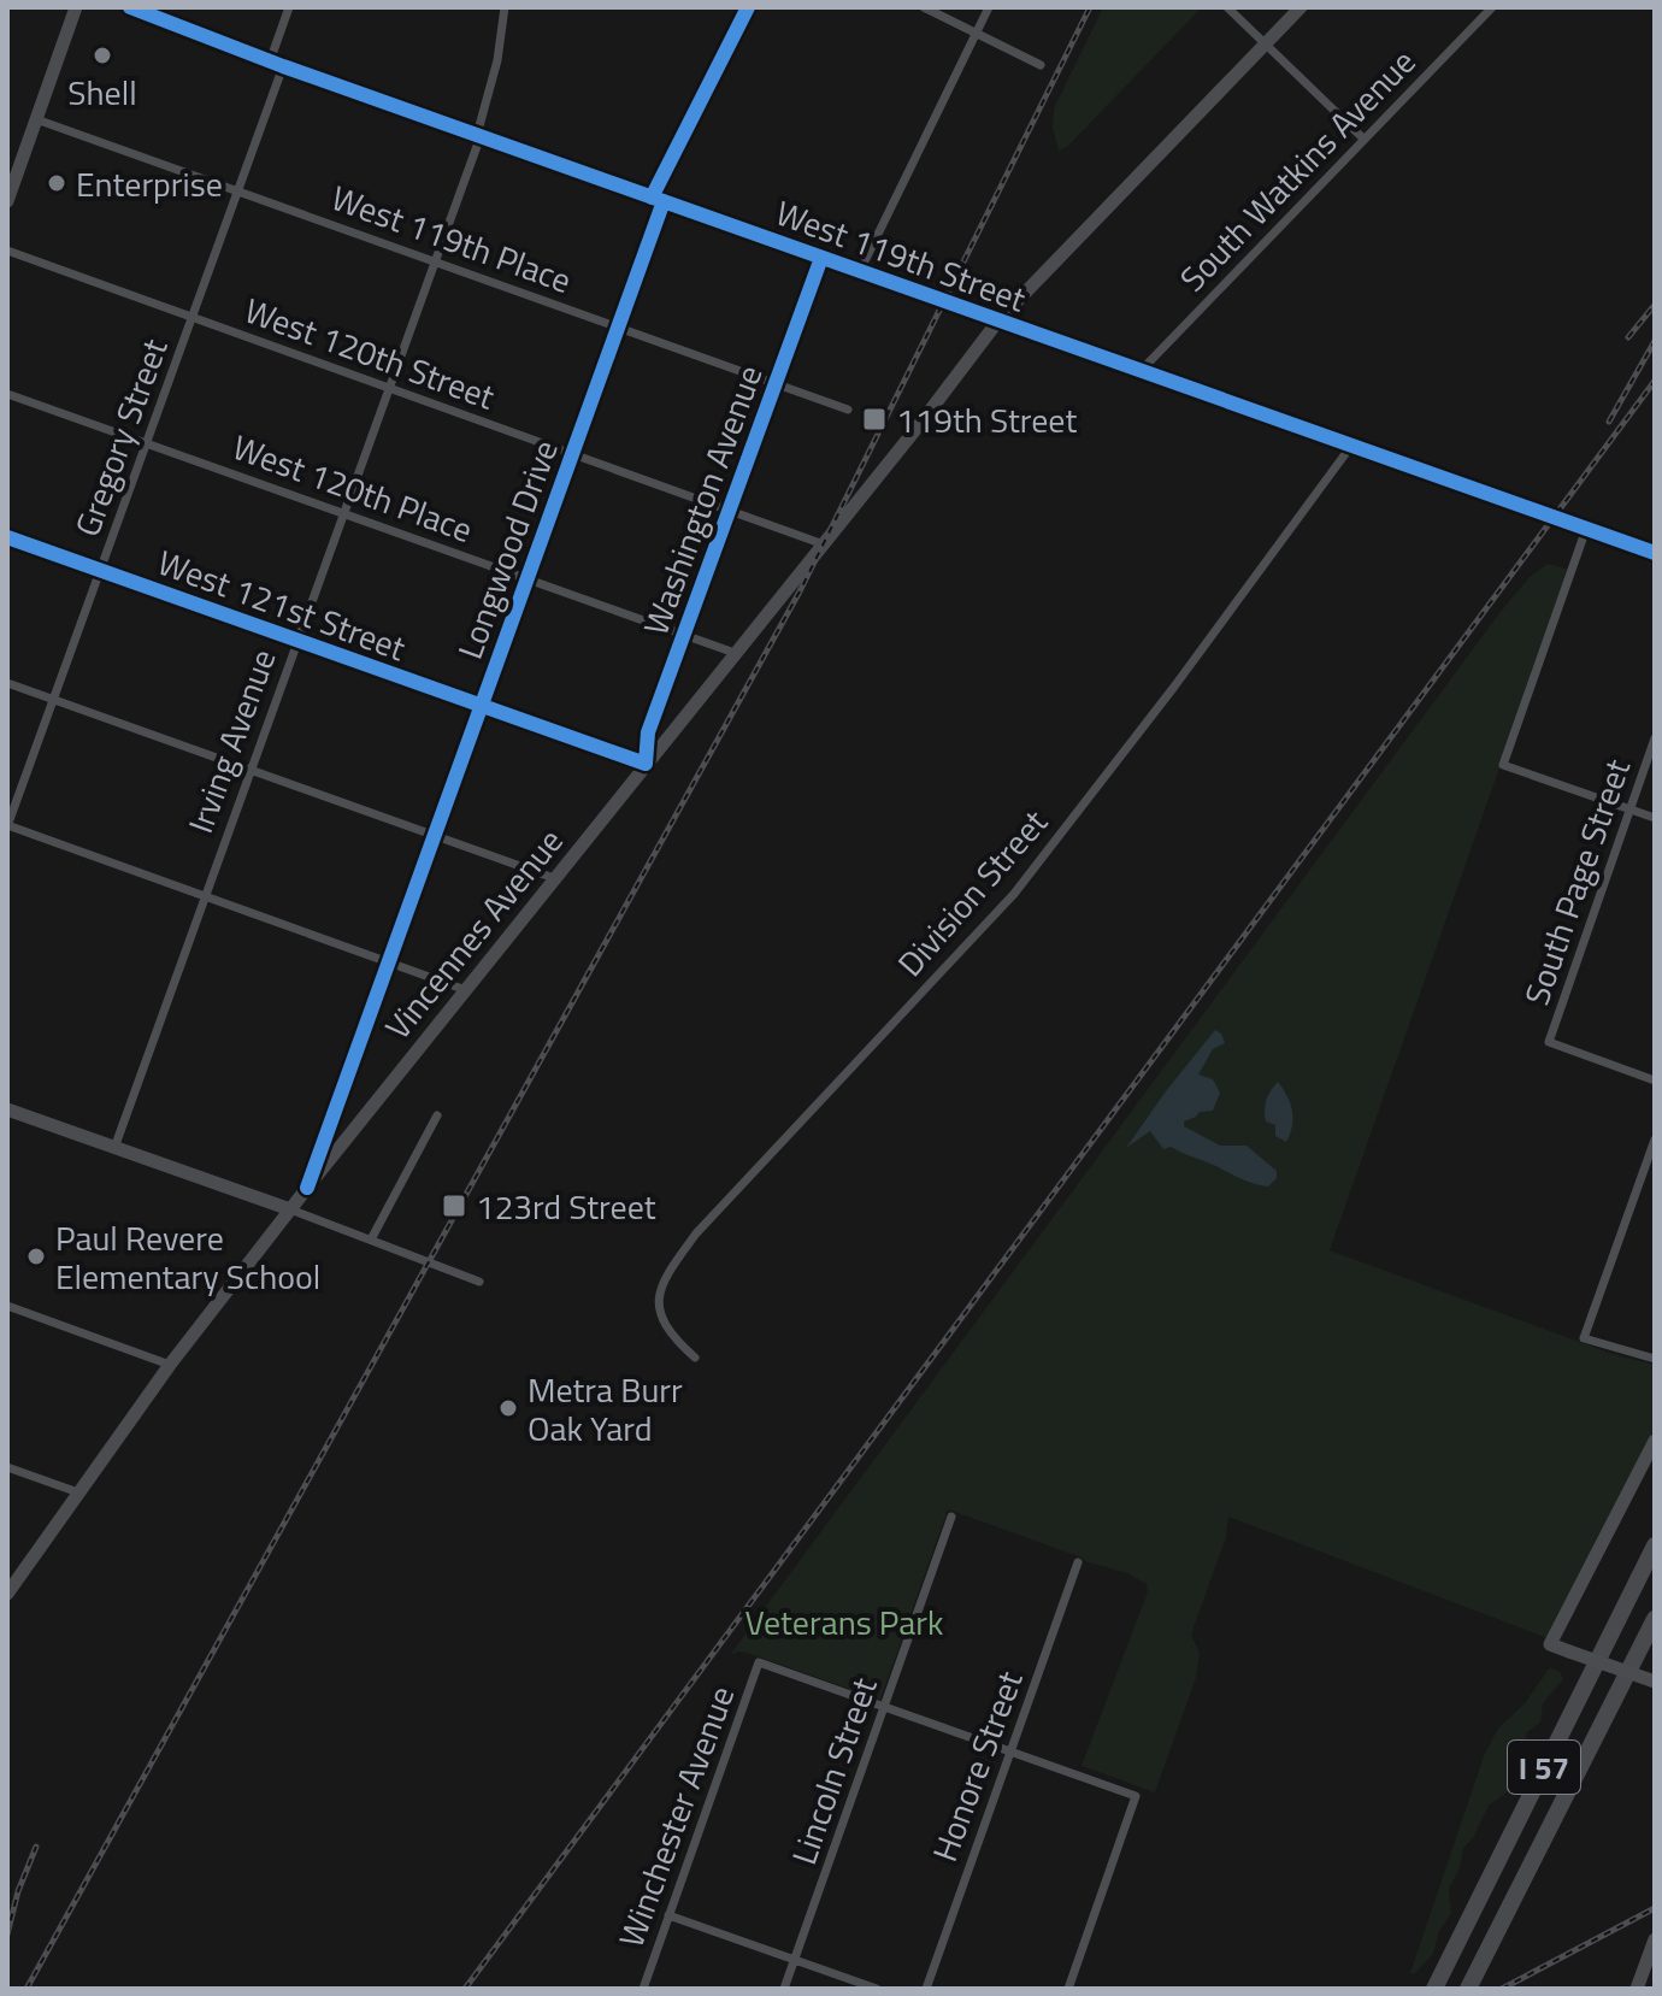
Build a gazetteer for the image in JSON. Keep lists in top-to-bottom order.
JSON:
{
  "streets": {
    "highway": ["I 57"],
    "main road": ["West 119th Street", "Vincennes Avenue"],
    "street": [
      "South Watkins Avenue",
      "West 119th Place",
      "West 120th Street",
      "Gregory Street",
      "West 120th Place",
      "Washington Avenue",
      "Longwood Drive",
      "West 121st Street",
      "Irving Avenue",
      "South Page Street",
      "Division Street",
      "Honore Street",
      "Lincoln Street",
      "Winchester Avenue"
    ]
  },
  "crossings": [
    ["South Watkins Avenue", "West 119th Street"],
    ["West 119th Place", "Gregory Street"],
    ["West 119th Place", "Washington Avenue"],
    ["West 119th Place", "Longwood Drive"],
    ["West 119th Place", "Irving Avenue"],
    ["West 119th Street", "Gregory Street"],
    ["West 119th Street", "Washington Avenue"],
    ["West 119th Street", "Longwood Drive"],
    ["West 119th Street", "Irving Avenue"],
    ["West 119th Street", "Division Street"],
    ["West 119th Street", "Vincennes Avenue"],
    ["West 120th Street", "Gregory Street"],
    ["West 120th Street", "Washington Avenue"],
    ["West 120th Street", "Longwood Drive"],
    ["West 120th Street", "Irving Avenue"],
    ["West 120th Street", "Vincennes Avenue"],
    ["Gregory Street", "West 120th Place"],
    ["Gregory Street", "West 121st Street"],
    ["West 120th Place", "Washington Avenue"],
    ["West 120th Place", "Longwood Drive"],
    ["West 120th Place", "Irving Avenue"],
    ["West 120th Place", "Vincennes Avenue"],
    ["Washington Avenue", "West 121st Street"],
    ["Washington Avenue", "Vincennes Avenue"],
    ["Longwood Drive", "West 121st Street"],
    ["Longwood Drive", "Vincennes Avenue"],
    ["West 121st Street", "Irving Avenue"],
    ["West 121st Street", "Vincennes Avenue"],
    ["Lincoln Street", "Winchester Avenue"]
  ],
  "parks": ["Veterans Park"],
  "places": {
    "other": [
      "Shell",
      "Enterprise",
      "Paul Revere Elementary School",
      "Metra Burr Oak Yard"
    ],
    "transit": ["119th Street", "123rd Street"]
  }
}
